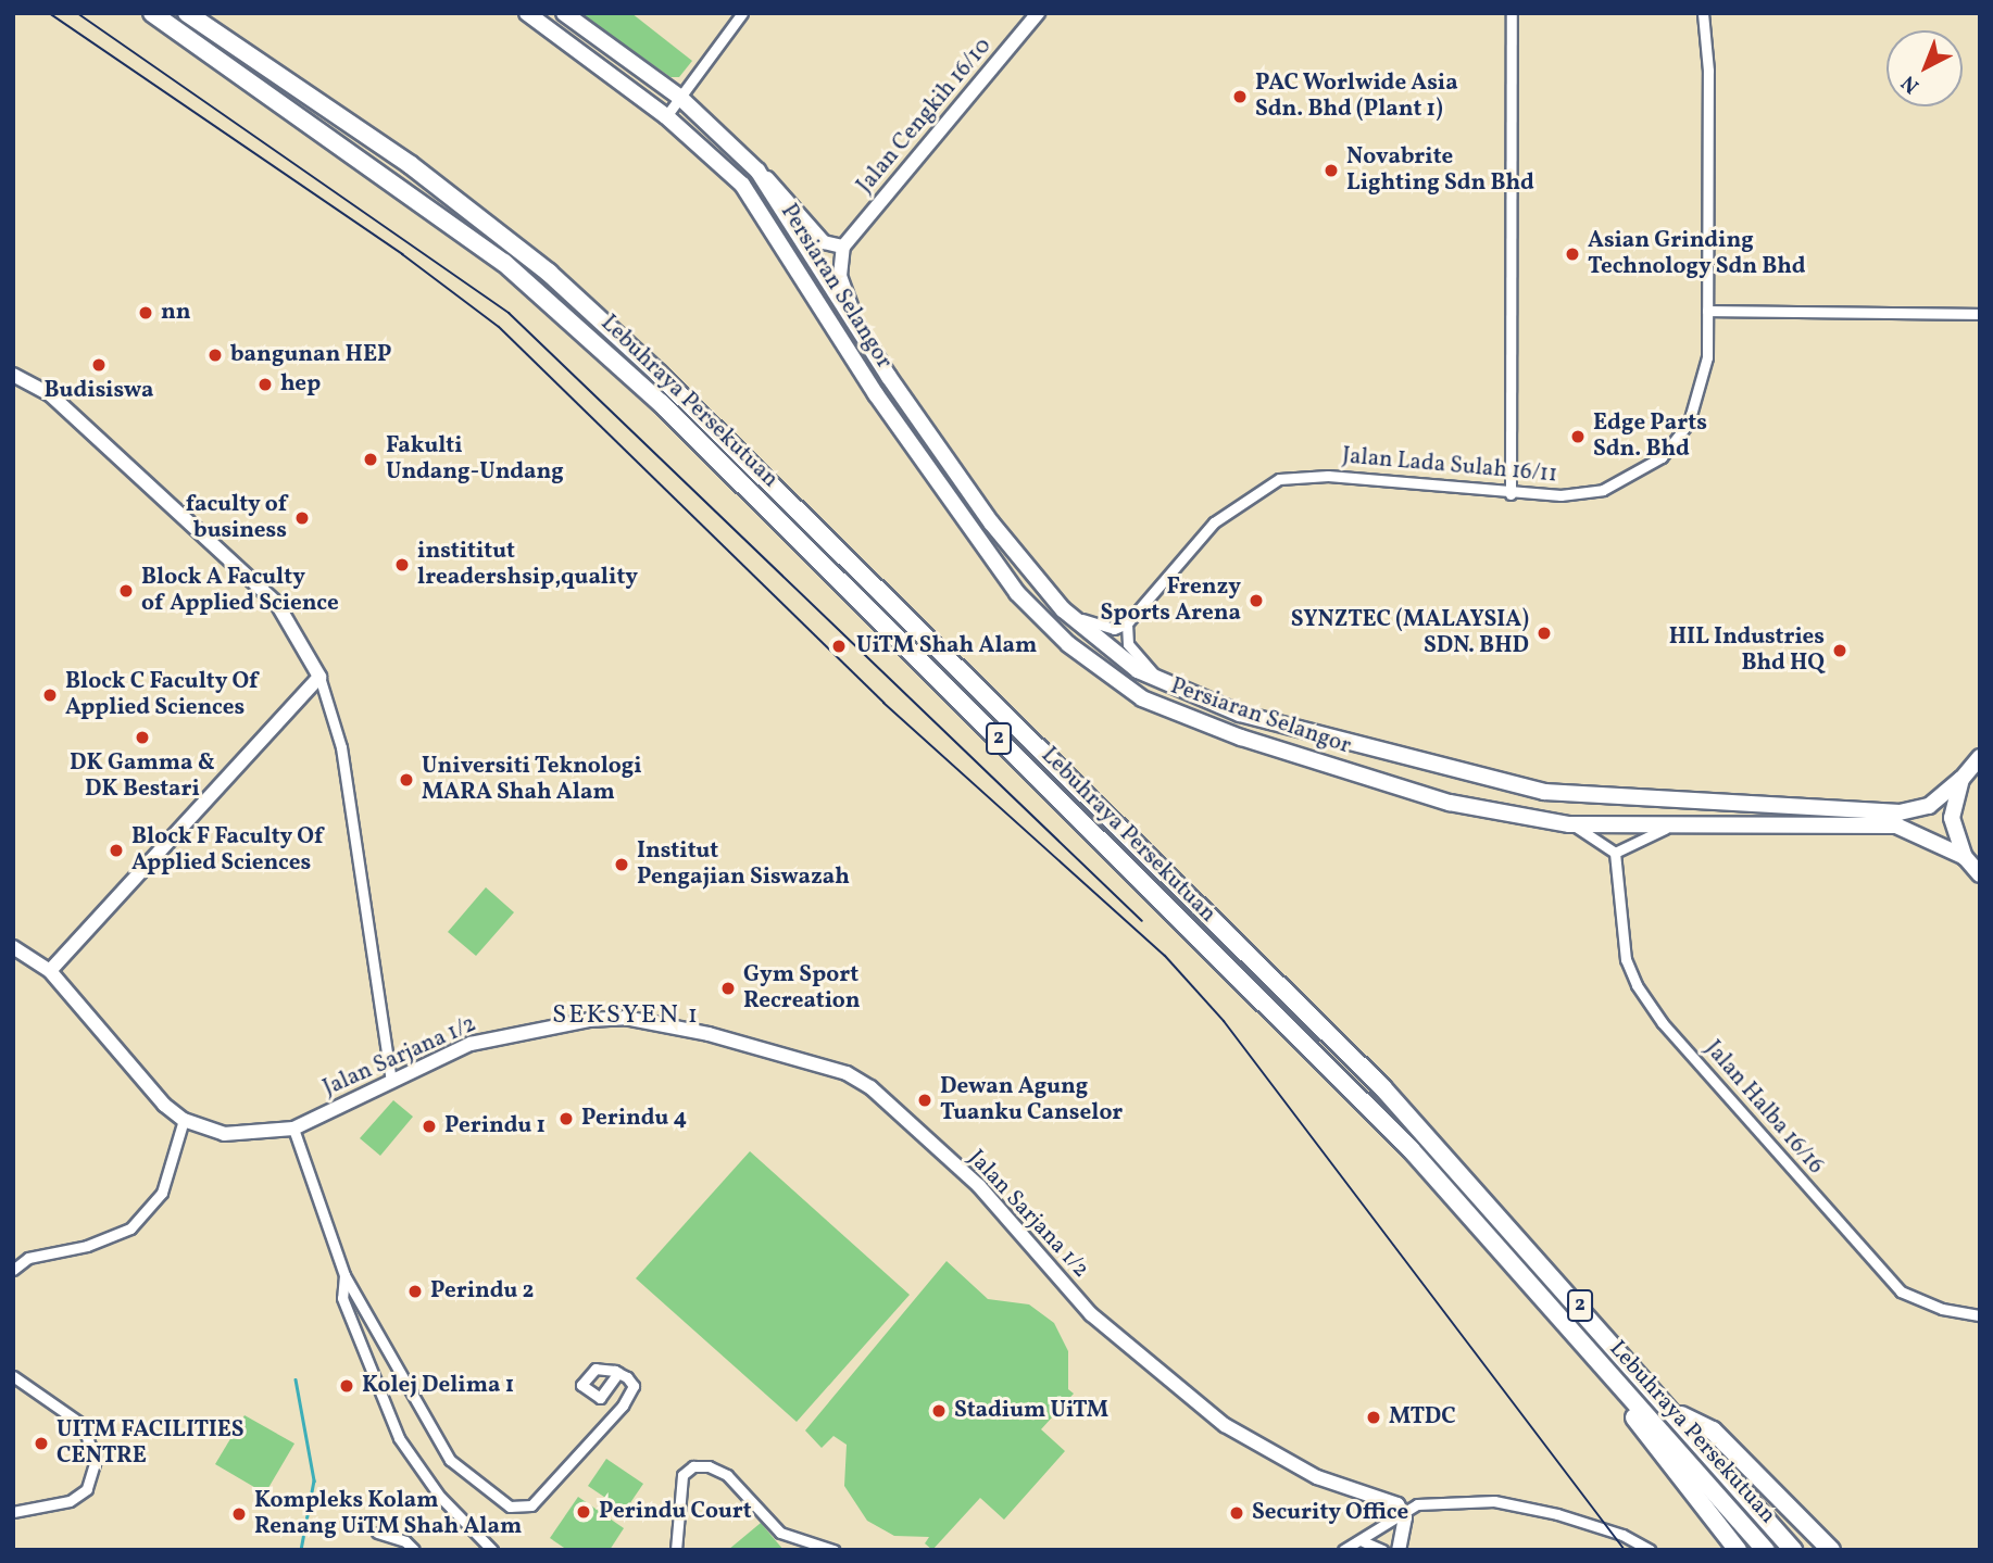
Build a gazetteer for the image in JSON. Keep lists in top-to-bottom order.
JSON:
{
  "streets": {
    "highway": ["Lebuhraya Persekutuan", "2"],
    "main road": ["Persiaran Selangor"],
    "street": [
      "Jalan Cengkih 16/10",
      "Jalan Lada Sulah 16/11",
      "Jalan Sarjana 1/2",
      "Jalan Halba 16/16"
    ]
  },
  "districts": ["SEKSYEN 1"],
  "places": [
    "PAC Worlwide Asia Sdn. Bhd (Plant 1)",
    "Novabrite Lighting Sdn Bhd",
    "Asian Grinding Technology Sdn Bhd",
    "nn",
    "bangunan HEP",
    "Budisiswa",
    "hep",
    "Edge Parts Sdn. Bhd",
    "Fakulti Undang-Undang",
    "faculty of business",
    "instititut lreadershsip,quality",
    "Block A Faculty of Applied Science",
    "Frenzy Sports Arena",
    "SYNZTEC (MALAYSIA) SDN. BHD",
    "UiTM Shah Alam",
    "HIL Industries Bhd HQ",
    "Block C Faculty Of Applied Sciences",
    "DK Gamma & DK Bestari",
    "Universiti Teknologi MARA Shah Alam",
    "Block F Faculty Of Applied Sciences",
    "Institut Pengajian Siswazah",
    "Gym Sport Recreation",
    "Dewan Agung Tuanku Canselor",
    "Perindu 4",
    "Perindu 1",
    "Perindu 2",
    "Kolej Delima 1",
    "Stadium UiTM",
    "MTDC",
    "UITM FACILITIES CENTRE",
    "Perindu Court",
    "Security Office",
    "Kompleks Kolam Renang UiTM Shah Alam"
  ],
  "north": "bottom left"
}
